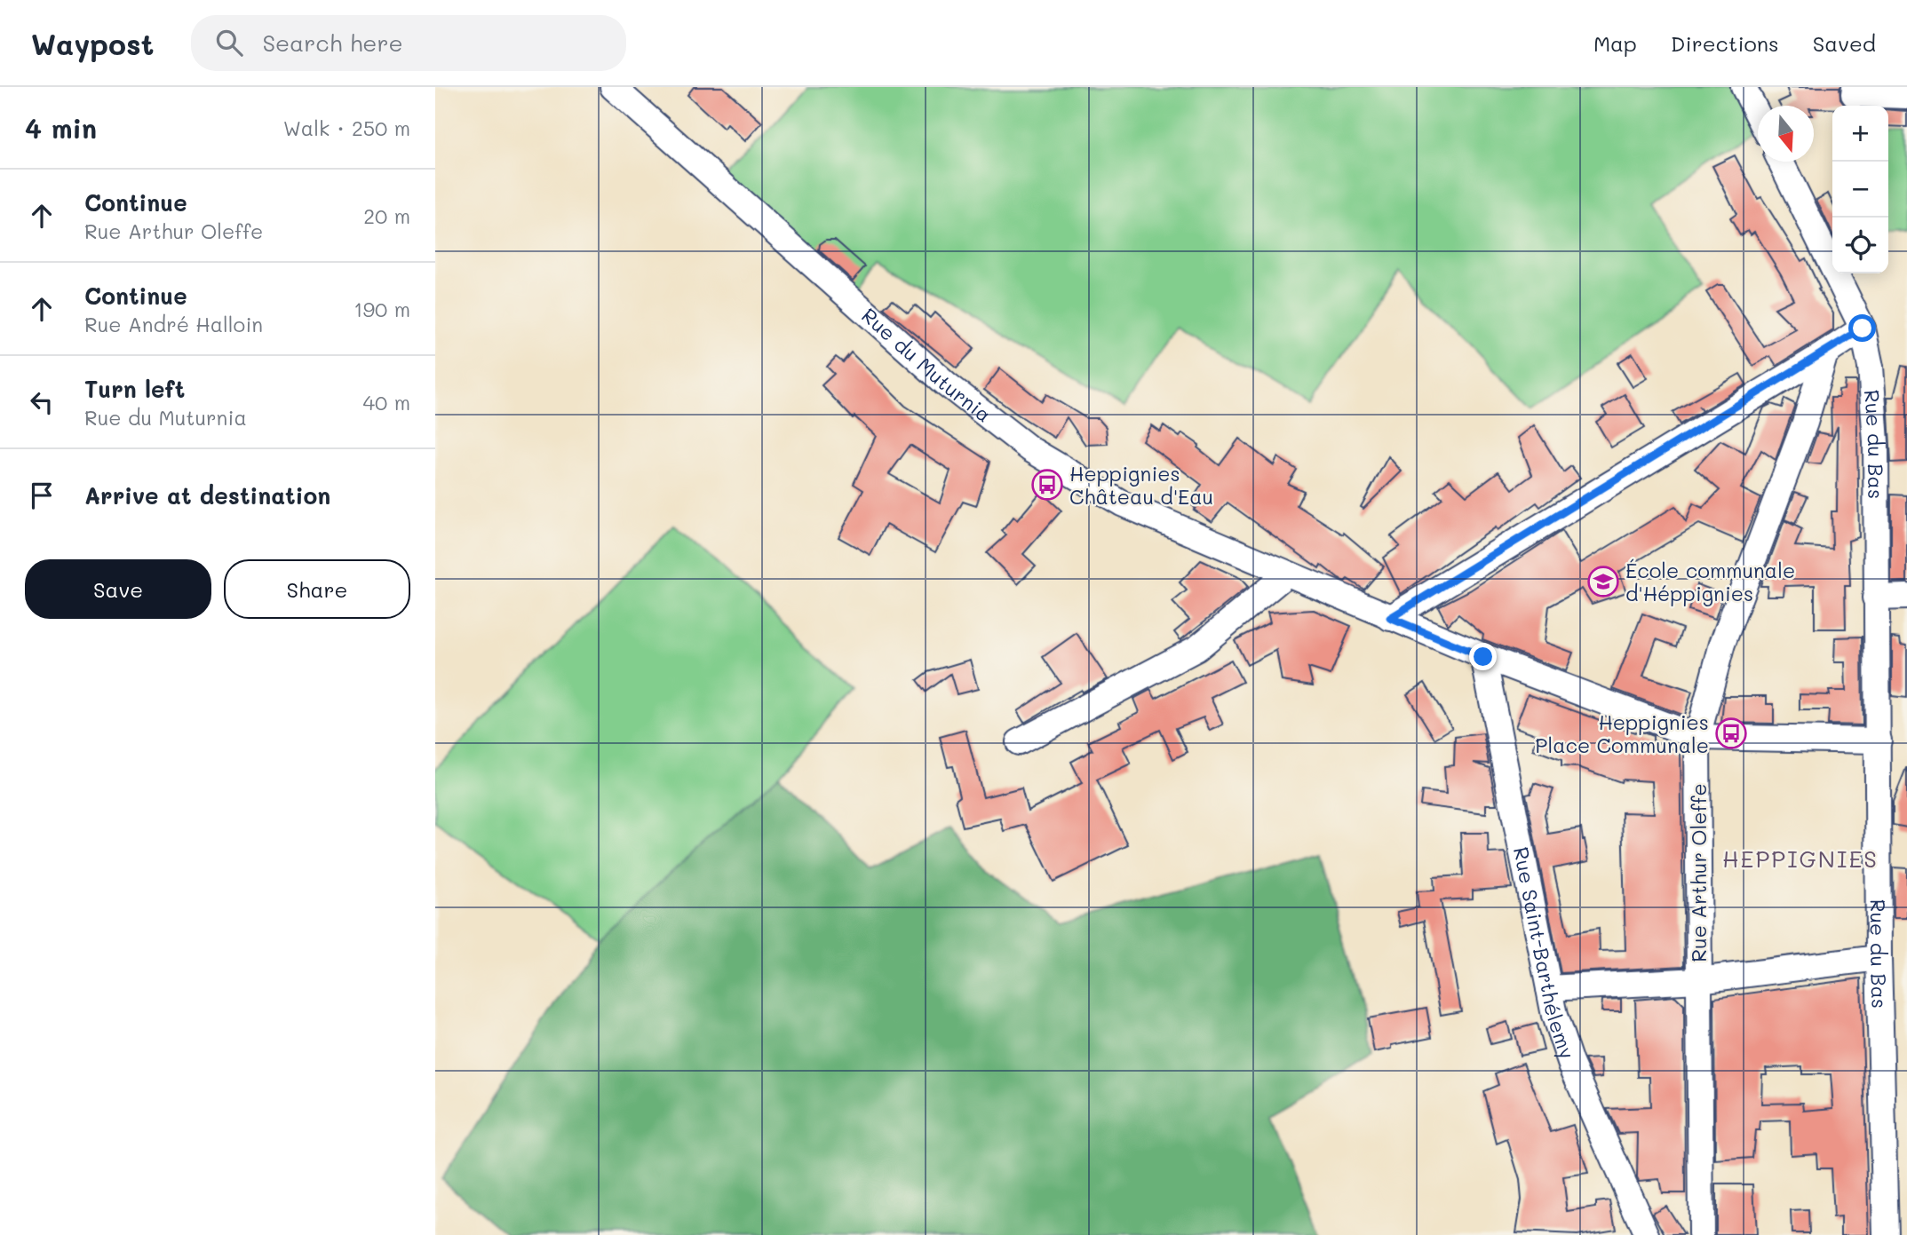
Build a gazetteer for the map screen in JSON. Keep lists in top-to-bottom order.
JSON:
{
  "streets": {
    "street": [
      "Rue du Muturnia",
      "Rue du Bas",
      "Rue Arthur Oleffe",
      "Rue Saint-Barthélemy"
    ]
  },
  "crossings": [
    ["Rue du Muturnia", "Rue du Bas"],
    ["Rue du Muturnia", "Rue Arthur Oleffe"],
    ["Rue du Muturnia", "Rue Saint-Barthélemy"]
  ],
  "districts": ["HEPPIGNIES"],
  "places": {
    "bus stop": ["Heppignies Château d'Eau", "Heppignies Place Communale"],
    "school or university": ["École communale d'Héppignies"]
  },
  "north": "bottom",
  "page": {
    "header": "Waypost",
    "search": "Search here",
    "nav": ["Map", "Directions", "Saved"],
    "heading": ["4 min", "Walk · 250 m"],
    "map_buttons": ["+", "−"],
    "list": [
      ["Continue", "Rue Arthur Oleffe", "20 m"],
      ["Continue", "Rue André Halloin", "190 m"],
      ["Turn left", "Rue du Muturnia", "40 m"],
      "Arrive at destination"
    ],
    "buttons": ["Save", "Share"]
  }
}
